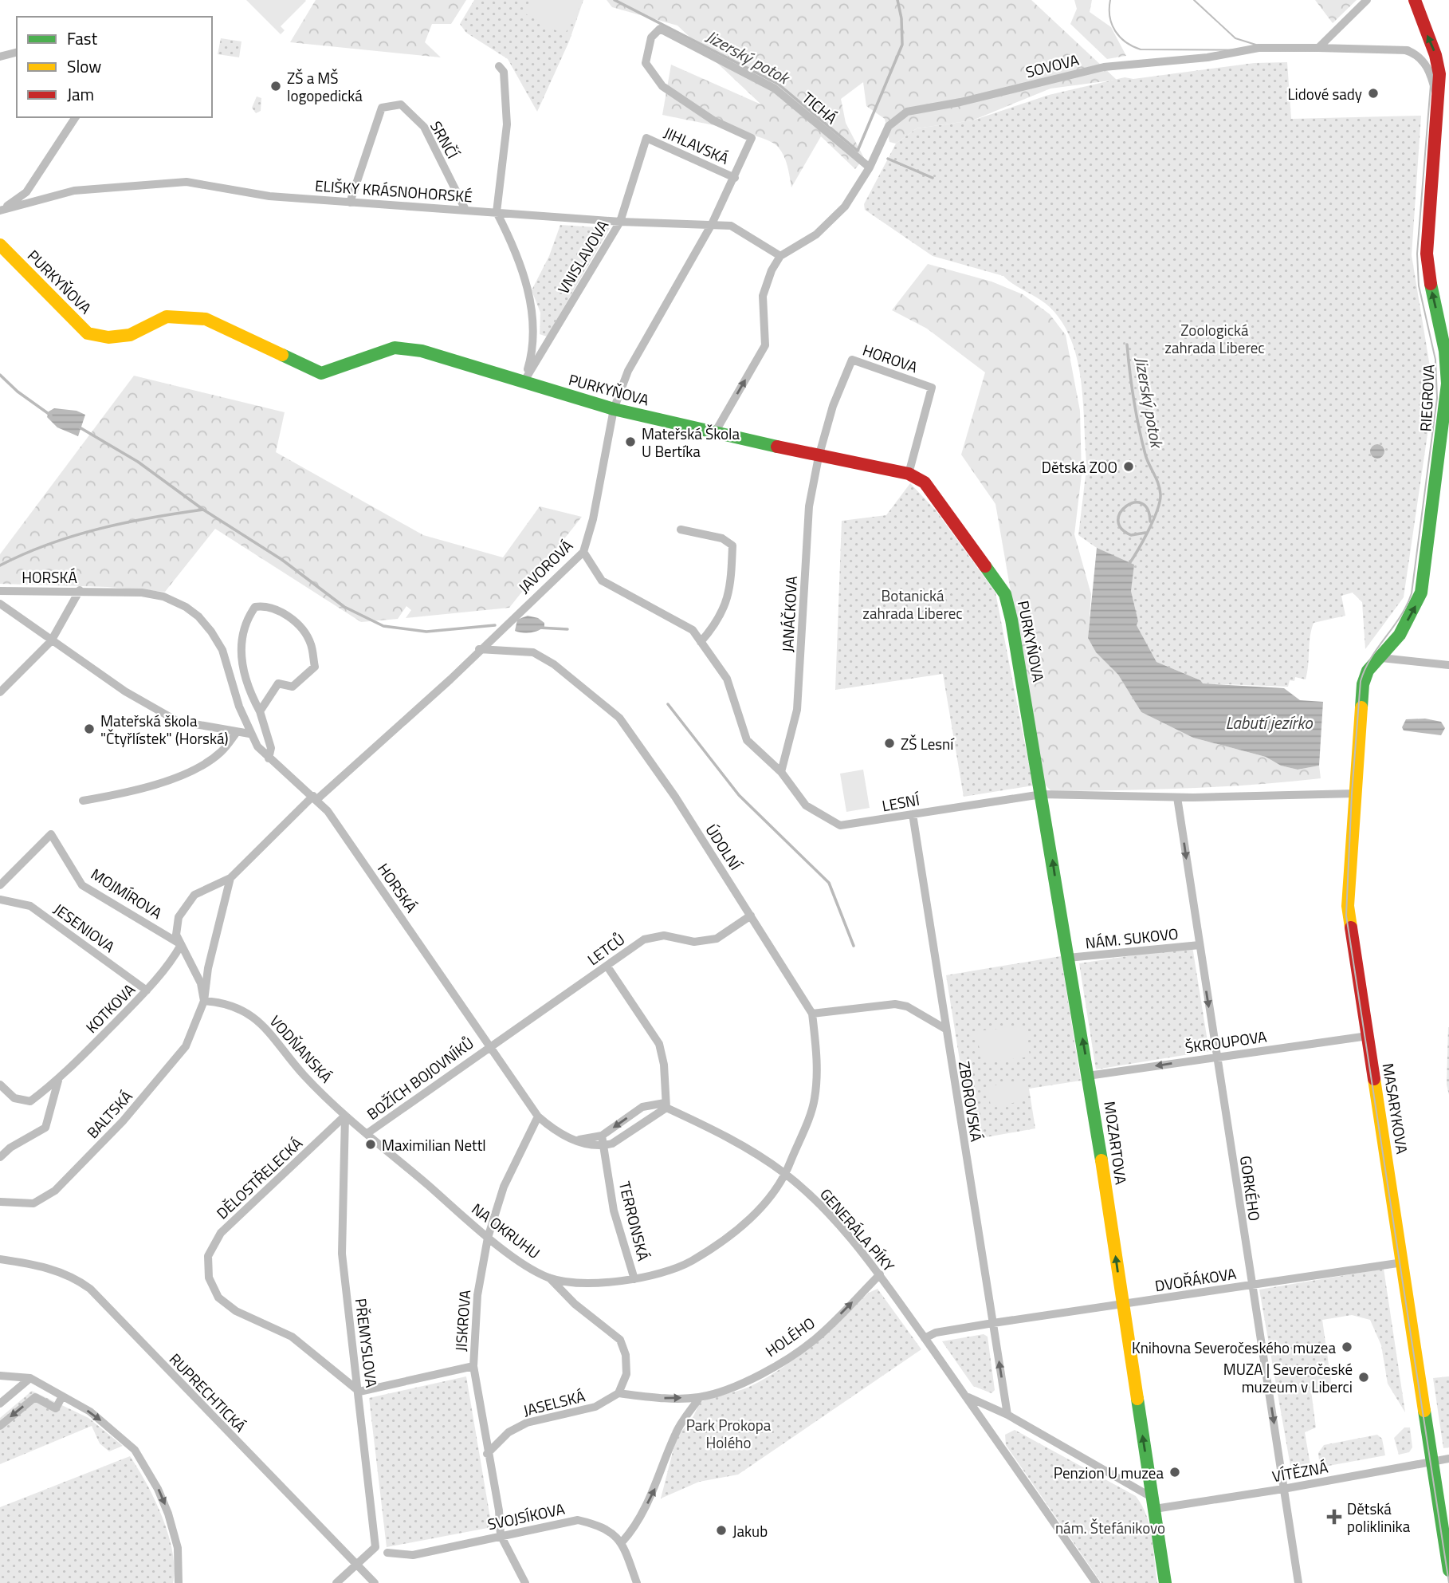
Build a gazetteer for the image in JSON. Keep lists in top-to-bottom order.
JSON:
{
  "streets": {
    "street": [
      "SOVOVA",
      "TICHÁ",
      "SRNČÍ",
      "JIHLAVSKÁ",
      "ELIŠKY KRÁSNOHORSKÉ",
      "VNISLAVOVA",
      "PURKYŇOVA",
      "HOROVA",
      "RIEGROVA",
      "JAVOROVÁ",
      "HORSKÁ",
      "JANÁČKOVA",
      "LESNÍ",
      "ÚDOLNÍ",
      "MOJMÍROVA",
      "JESENIOVA",
      "NÁM. SUKOVO",
      "LETCŮ",
      "KOTKOVA",
      "ŠKROUPOVA",
      "VODŇANSKÁ",
      "BOŽÍCH BOJOVNÍKŮ",
      "ZBOROVSKÁ",
      "MASARYKOVA",
      "BALTSKÁ",
      "MOZARTOVA",
      "DĚLOSTŘELECKÁ",
      "GORKÉHO",
      "TERRONSKÁ",
      "GENERÁLA PÍKY",
      "NA OKRUHU",
      "DVOŘÁKOVA",
      "JISKROVA",
      "HOLÉHO",
      "PŘEMYSLOVA",
      "RUPRECHTICKÁ",
      "JASELSKÁ",
      "VÍTĚZNÁ",
      "SVOJSÍKOVA"
    ]
  },
  "crossings": [
    ["SOVOVA", "TICHÁ"],
    ["SOVOVA", "ELIŠKY KRÁSNOHORSKÉ"],
    ["TICHÁ", "JAVOROVÁ"],
    ["SRNČÍ", "ELIŠKY KRÁSNOHORSKÉ"],
    ["JIHLAVSKÁ", "VNISLAVOVA"],
    ["JIHLAVSKÁ", "JAVOROVÁ"],
    ["ELIŠKY KRÁSNOHORSKÉ", "VNISLAVOVA"],
    ["ELIŠKY KRÁSNOHORSKÉ", "JAVOROVÁ"],
    ["VNISLAVOVA", "PURKYŇOVA"],
    ["PURKYŇOVA", "HOROVA"],
    ["PURKYŇOVA", "JAVOROVÁ"],
    ["PURKYŇOVA", "JANÁČKOVA"],
    ["PURKYŇOVA", "LESNÍ"],
    ["PURKYŇOVA", "MOZARTOVA"],
    ["HOROVA", "JANÁČKOVA"],
    ["RIEGROVA", "MASARYKOVA"],
    ["JAVOROVÁ", "HORSKÁ"],
    ["JAVOROVÁ", "LESNÍ"],
    ["JAVOROVÁ", "ÚDOLNÍ"],
    ["HORSKÁ", "LETCŮ"],
    ["HORSKÁ", "BOŽÍCH BOJOVNÍKŮ"],
    ["HORSKÁ", "TERRONSKÁ"],
    ["HORSKÁ", "JISKROVA"],
    ["JANÁČKOVA", "LESNÍ"],
    ["LESNÍ", "ZBOROVSKÁ"],
    ["LESNÍ", "MASARYKOVA"],
    ["LESNÍ", "MOZARTOVA"],
    ["LESNÍ", "GORKÉHO"],
    ["ÚDOLNÍ", "LETCŮ"],
    ["ÚDOLNÍ", "NA OKRUHU"],
    ["MOJMÍROVA", "KOTKOVA"],
    ["JESENIOVA", "KOTKOVA"],
    ["NÁM. SUKOVO", "MOZARTOVA"],
    ["NÁM. SUKOVO", "GORKÉHO"],
    ["LETCŮ", "BOŽÍCH BOJOVNÍKŮ"],
    ["ŠKROUPOVA", "MASARYKOVA"],
    ["ŠKROUPOVA", "MOZARTOVA"],
    ["ŠKROUPOVA", "GORKÉHO"],
    ["VODŇANSKÁ", "BOŽÍCH BOJOVNÍKŮ"],
    ["VODŇANSKÁ", "BALTSKÁ"],
    ["VODŇANSKÁ", "DĚLOSTŘELECKÁ"],
    ["VODŇANSKÁ", "NA OKRUHU"],
    ["VODŇANSKÁ", "PŘEMYSLOVA"],
    ["BOŽÍCH BOJOVNÍKŮ", "NA OKRUHU"],
    ["ZBOROVSKÁ", "DVOŘÁKOVA"],
    ["MASARYKOVA", "DVOŘÁKOVA"],
    ["MASARYKOVA", "VÍTĚZNÁ"],
    ["MOZARTOVA", "DVOŘÁKOVA"],
    ["MOZARTOVA", "VÍTĚZNÁ"],
    ["DĚLOSTŘELECKÁ", "PŘEMYSLOVA"],
    ["GORKÉHO", "DVOŘÁKOVA"],
    ["GORKÉHO", "VÍTĚZNÁ"],
    ["TERRONSKÁ", "NA OKRUHU"],
    ["GENERÁLA PÍKY", "NA OKRUHU"],
    ["GENERÁLA PÍKY", "HOLÉHO"],
    ["NA OKRUHU", "JISKROVA"],
    ["JISKROVA", "JASELSKÁ"],
    ["JISKROVA", "SVOJSÍKOVA"],
    ["HOLÉHO", "JASELSKÁ"],
    ["PŘEMYSLOVA", "RUPRECHTICKÁ"]
  ],
  "one_way": [
    "RIEGROVA",
    "ŠKROUPOVA",
    "MOZARTOVA",
    "GORKÉHO",
    "HOLÉHO"
  ],
  "water": ["Jizerský potok", "Labutí jezírko"],
  "parks": [
    "Zoologická zahrada Liberec",
    "Botanická zahrada Liberec",
    "Park Prokopa Holého",
    "nám. Štefánikovo"
  ],
  "places": {
    "other": [
      "ZŠ a MŠ logopedická",
      "Lidové sady",
      "Mateřská Škola U Bertíka",
      "Dětská ZOO",
      "Mateřská škola \"Čtyřlístek\" (Horská)",
      "ZŠ Lesní",
      "Maximilian Nettl",
      "Knihovna Severočeského muzea",
      "MUZA | Severočeské muzeum v Liberci",
      "Penzion U muzea",
      "Jakub"
    ],
    "health": ["Dětská poliklinika"]
  },
  "legend": ["Fast", "Slow", "Jam"]
}
